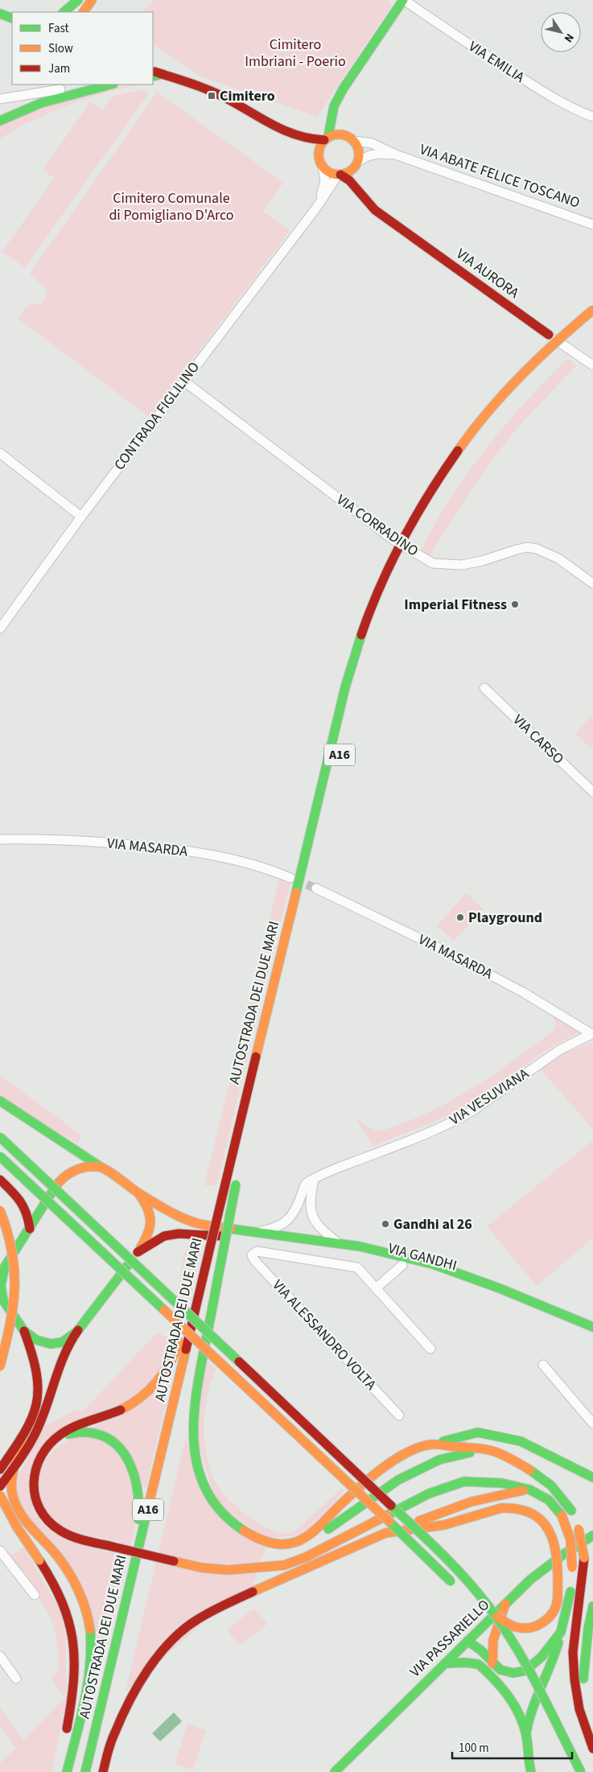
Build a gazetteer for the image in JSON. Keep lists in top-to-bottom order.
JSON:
{
  "streets": {
    "main road": [
      "VIA AURORA",
      "A16",
      "AUTOSTRADA DEI DUE MARI",
      "VIA GANDHI",
      "VIA PASSARIELLO"
    ],
    "street": [
      "VIA EMILIA",
      "VIA ABATE FELICE TOSCANO",
      "CONTRADA FIGLILINO",
      "VIA CORRADINO",
      "VIA CARSO",
      "VIA MASARDA",
      "VIA VESUVIANA",
      "VIA ALESSANDRO VOLTA"
    ]
  },
  "crossings": [
    ["VIA ABATE FELICE TOSCANO", "VIA AURORA"],
    ["VIA ABATE FELICE TOSCANO", "CONTRADA FIGLILINO"],
    ["VIA AURORA", "CONTRADA FIGLILINO"],
    ["CONTRADA FIGLILINO", "VIA CORRADINO"],
    ["VIA MASARDA", "VIA VESUVIANA"],
    ["VIA VESUVIANA", "VIA GANDHI"]
  ],
  "parks": ["Cimitero Imbriani - Poerio", "Cimitero Comunale di Pomigliano D'Arco"],
  "places": {
    "transit": ["Cimitero"],
    "other": ["Imperial Fitness", "Playground", "Gandhi al 26"]
  },
  "legend": ["Fast", "Slow", "Jam"],
  "scale_bar": "100 m",
  "north": "bottom right"
}
